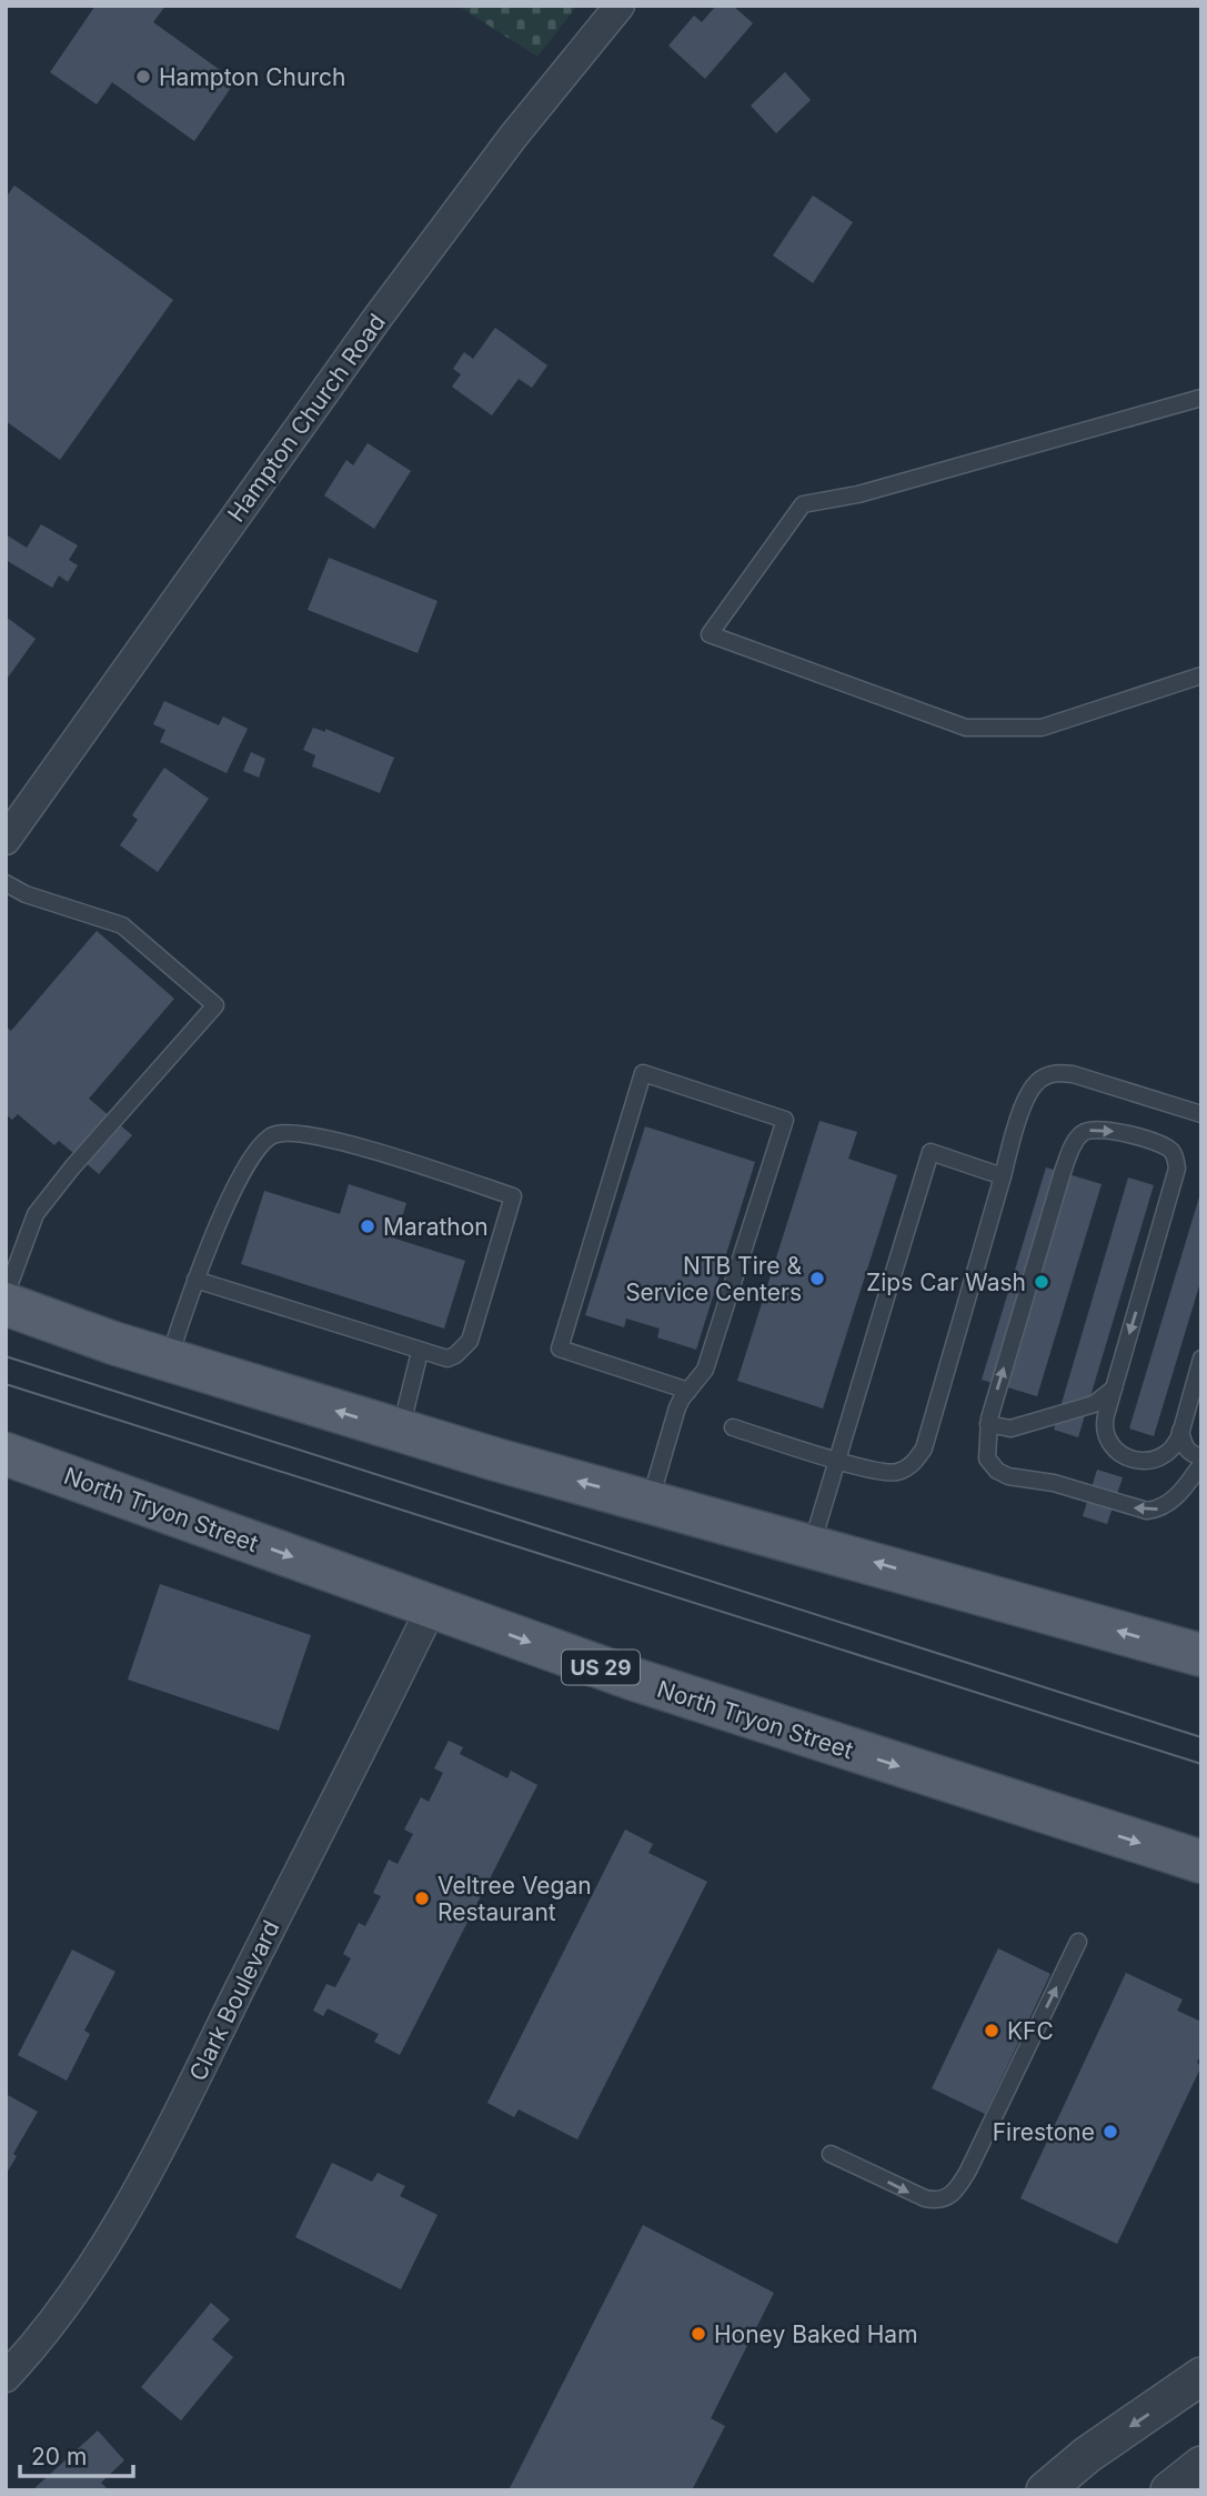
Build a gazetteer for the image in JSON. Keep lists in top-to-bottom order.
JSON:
{
  "streets": {
    "main road": ["North Tryon Street", "US 29"],
    "street": ["Hampton Church Road", "Clark Boulevard"]
  },
  "crossings": [
    ["North Tryon Street", "Clark Boulevard"]
  ],
  "places": [
    "Hampton Church",
    "Marathon",
    "NTB Tire & Service Centers",
    "Zips Car Wash",
    "Veltree Vegan Restaurant",
    "KFC",
    "Firestone",
    "Honey Baked Ham"
  ],
  "scale_bar": "20 m"
}
